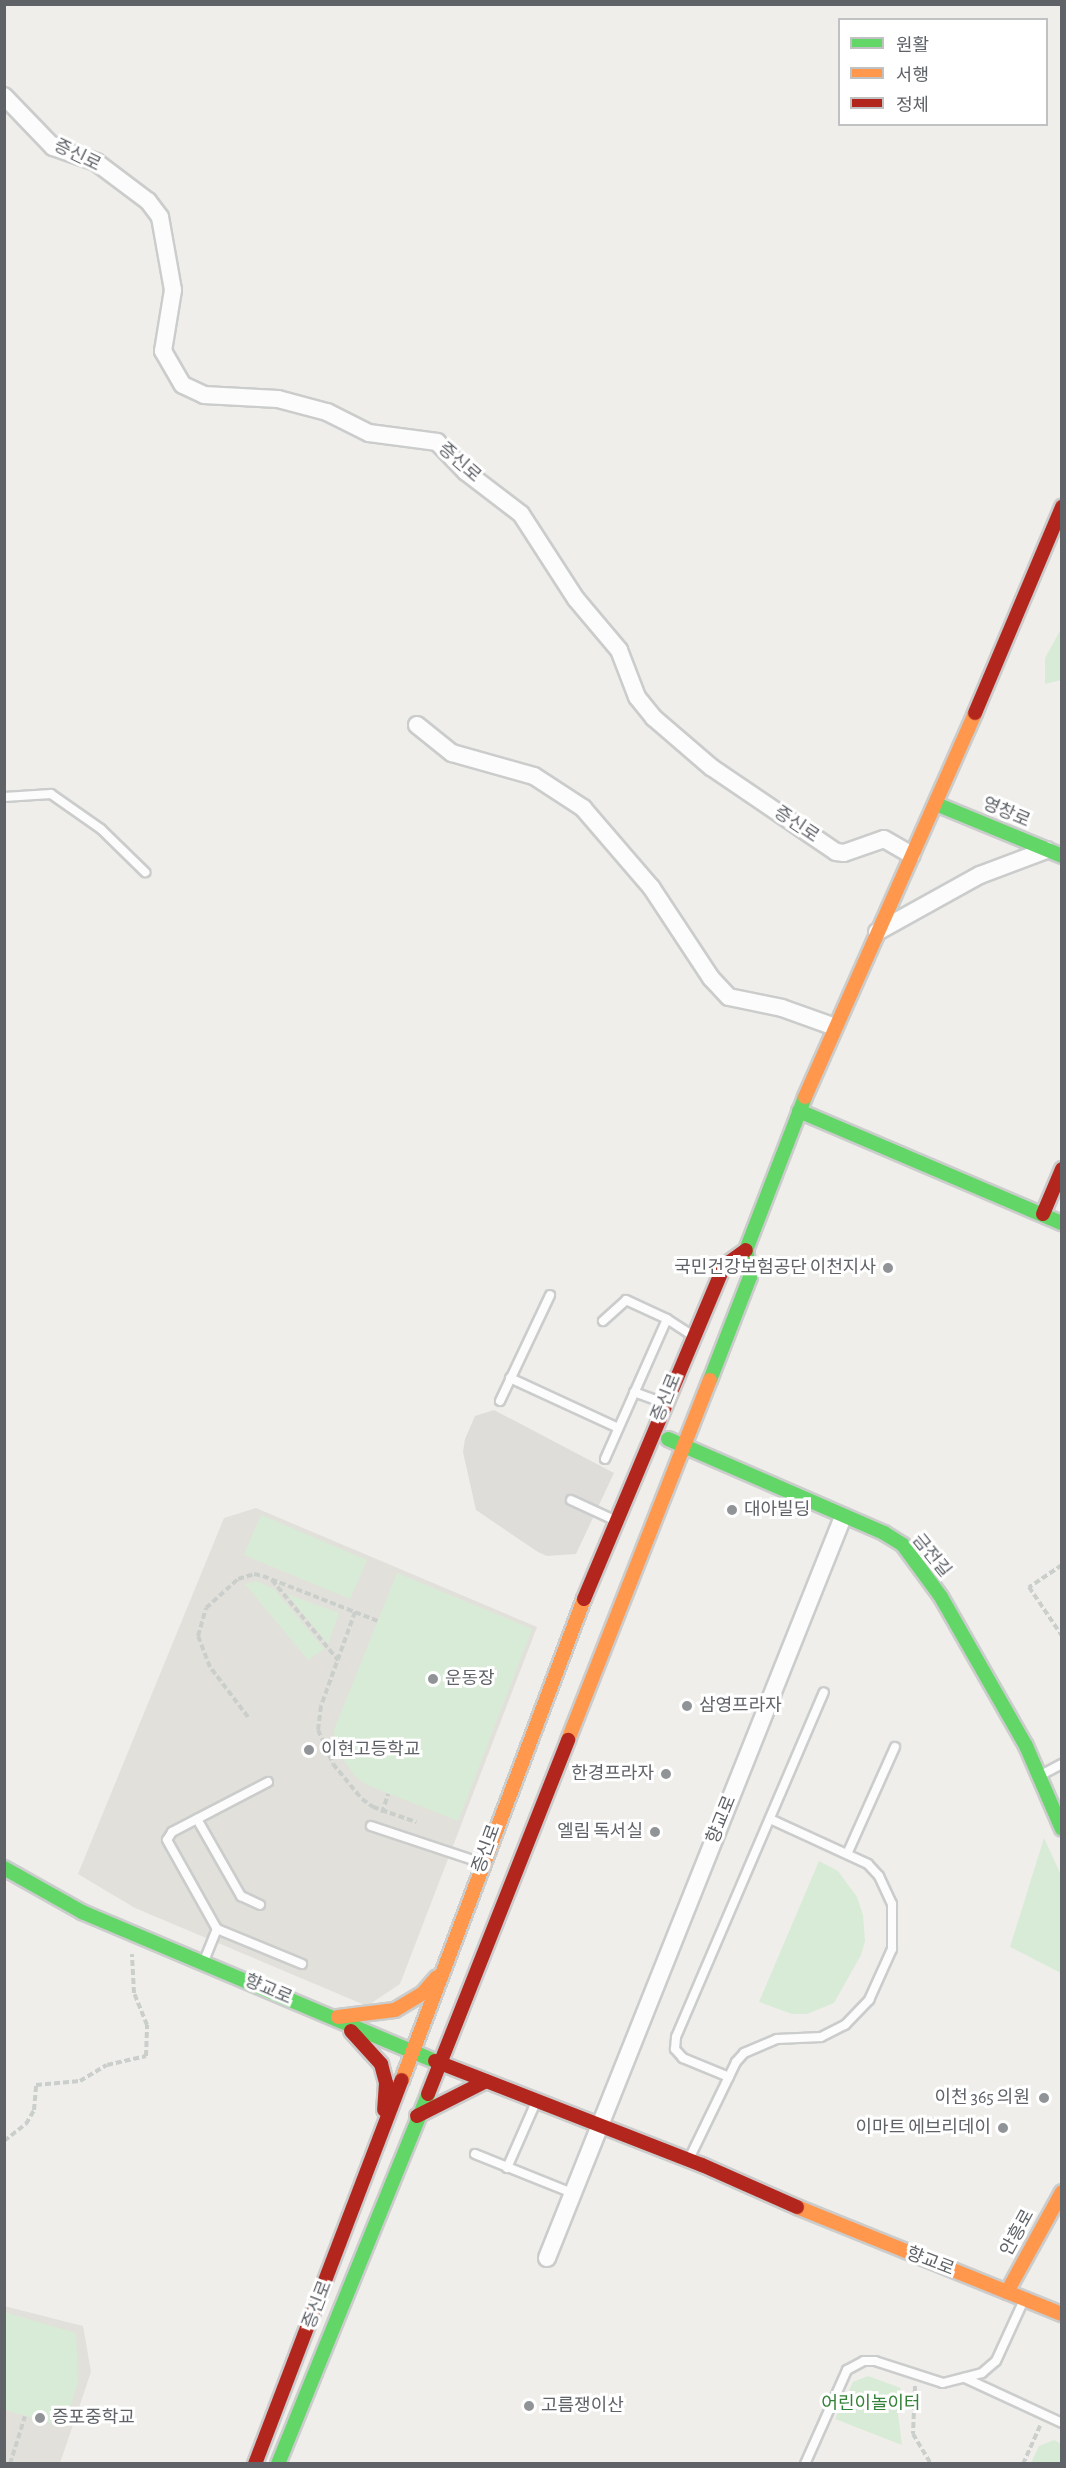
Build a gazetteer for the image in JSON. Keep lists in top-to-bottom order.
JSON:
{
  "streets": {
    "main road": [
      "증신로",
      "영창로",
      "금전길",
      "향교로",
      "안흥로"
    ]
  },
  "crossings": [
    ["증신로", "영창로"],
    ["증신로", "금전길"],
    ["증신로", "향교로"],
    ["금전길", "향교로"],
    ["향교로", "안흥로"]
  ],
  "parks": ["어린이놀이터"],
  "places": [
    "국민건강보험공단 이천지사",
    "대아빌딩",
    "운동장",
    "삼영프라자",
    "이현고등학교",
    "한경프라자",
    "엘림 독서실",
    "이천 365 의원",
    "이마트 에브리데이",
    "고름쟁이산",
    "증포중학교"
  ],
  "legend": ["원활", "서행", "정체"]
}
